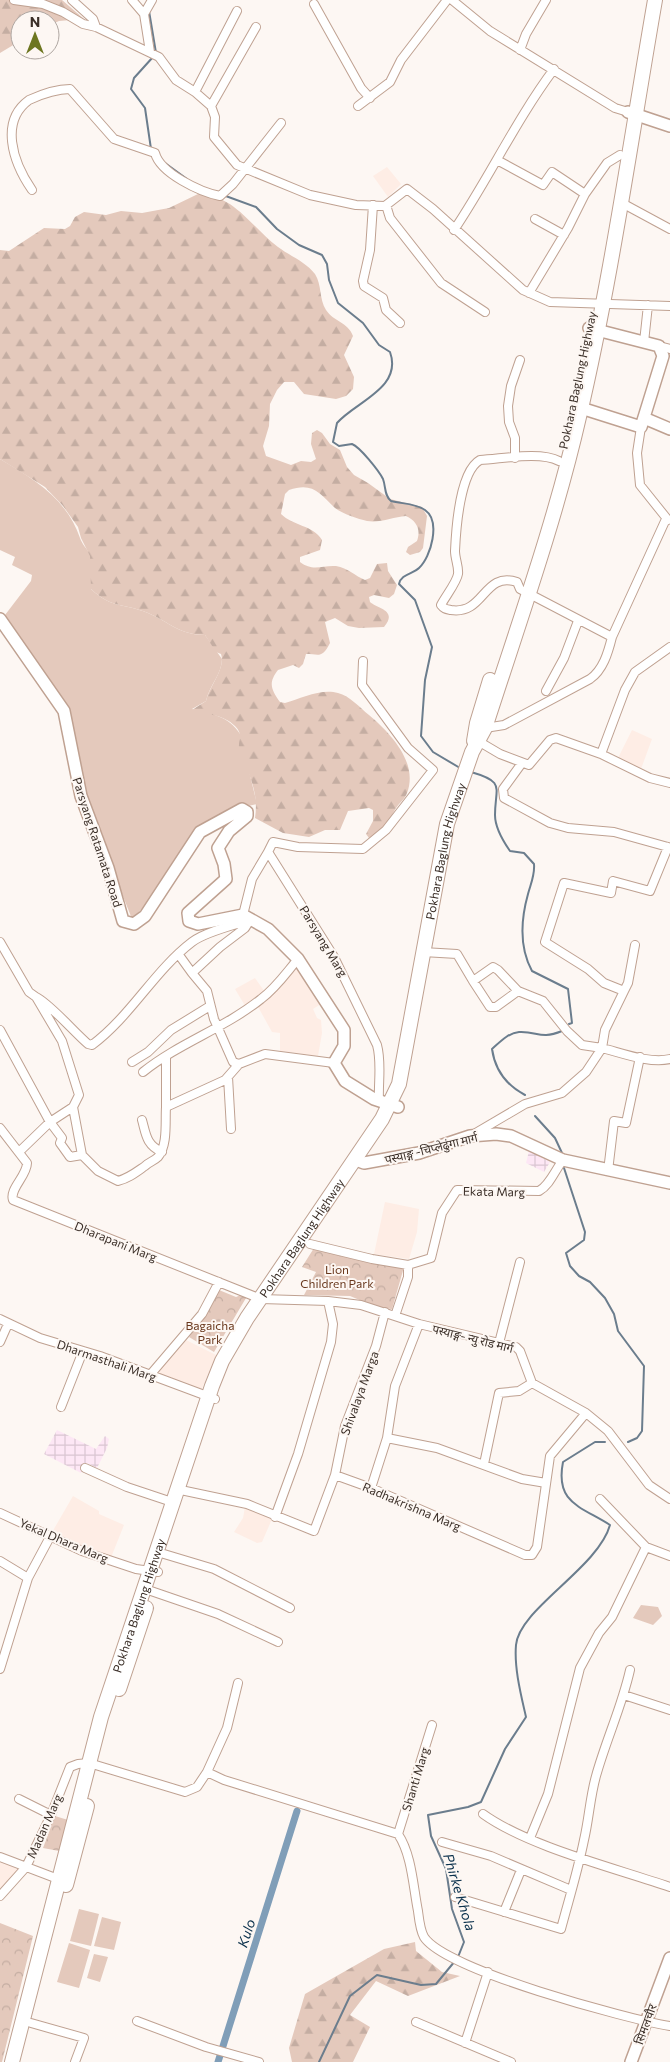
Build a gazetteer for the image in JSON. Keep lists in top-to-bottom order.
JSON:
{
  "streets": {
    "highway": ["Pokhara Baglung Highway"],
    "street": [
      "Parsyang Ratamata Road",
      "Parsyang Marg",
      "पस्याङ्ग -चिप्लेढुंगा मार्ग",
      "Ekata Marg",
      "Dharapani Marg",
      "पस्याङ्ग- न्यु रोड मार्ग",
      "Dharmasthali Marg",
      "Shivalaya Marga",
      "Radhakrishna Marg",
      "Yekal Dhara Marg",
      "Shanti Marg",
      "Madan Marg",
      "सिमलचौर"
    ]
  },
  "crossings": [
    ["Pokhara Baglung Highway", "Parsyang Marg"],
    ["Pokhara Baglung Highway", "पस्याङ्ग -चिप्लेढुंगा मार्ग"],
    ["Pokhara Baglung Highway", "Ekata Marg"],
    ["Pokhara Baglung Highway", "Dharapani Marg"],
    ["Pokhara Baglung Highway", "पस्याङ्ग- न्यु रोड मार्ग"],
    ["Pokhara Baglung Highway", "Dharmasthali Marg"],
    ["Pokhara Baglung Highway", "Yekal Dhara Marg"],
    ["Pokhara Baglung Highway", "Madan Marg"],
    ["पस्याङ्ग -चिप्लेढुंगा मार्ग", "Ekata Marg"],
    ["Dharapani Marg", "पस्याङ्ग- न्यु रोड मार्ग"],
    ["पस्याङ्ग- न्यु रोड मार्ग", "Shivalaya Marga"],
    ["Shivalaya Marga", "Radhakrishna Marg"]
  ],
  "water": ["Phirke Khola", "Kulo"],
  "parks": ["Lion Children Park", "Bagaicha Park"],
  "north": "top"
}
